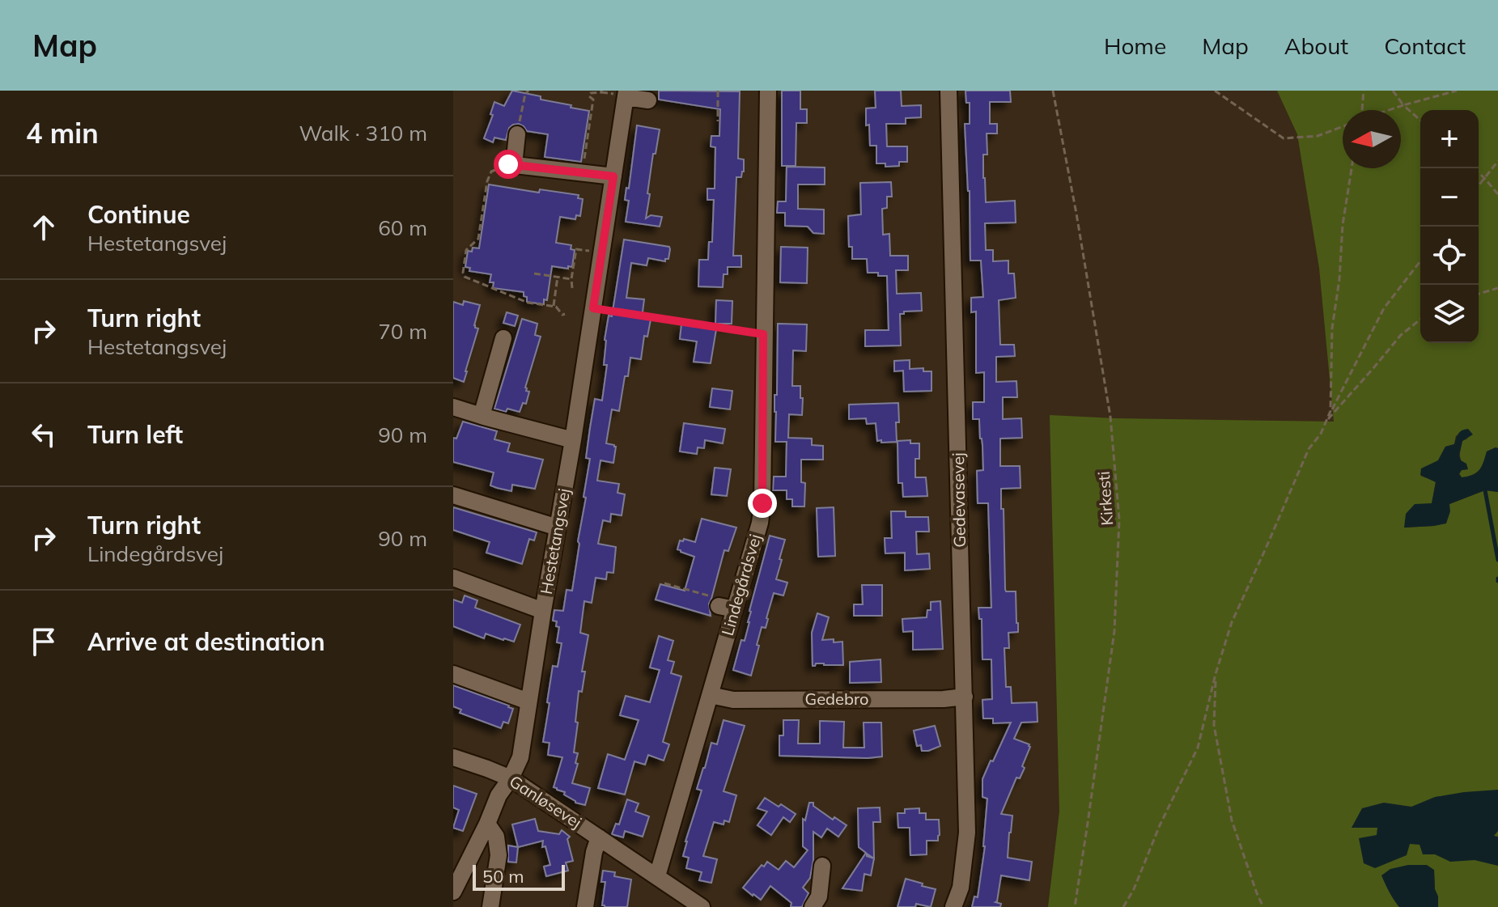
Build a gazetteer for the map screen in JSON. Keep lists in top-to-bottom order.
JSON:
{
  "streets": {
    "street": [
      "Gedevasevej",
      "Hestetangsvej",
      "Lindegårdsvej",
      "Gedebro",
      "Ganløsevej"
    ],
    "path": ["Kirkesti"]
  },
  "crossings": [
    ["Gedevasevej", "Gedebro"],
    ["Hestetangsvej", "Ganløsevej"],
    ["Lindegårdsvej", "Gedebro"],
    ["Lindegårdsvej", "Ganløsevej"]
  ],
  "scale_bar": "50 m",
  "north": "left",
  "page": {
    "header": "Map",
    "nav": [
      "Home",
      "Map",
      "About",
      "Contact"
    ],
    "heading": ["4 min", "Walk · 310 m"],
    "map_buttons": ["+", "−"],
    "list": [
      ["Continue", "Hestetangsvej", "60 m"],
      ["Turn right", "Hestetangsvej", "70 m"],
      ["Turn left", "90 m"],
      ["Turn right", "Lindegårdsvej", "90 m"],
      "Arrive at destination"
    ],
    "scale": "50 m"
  }
}
